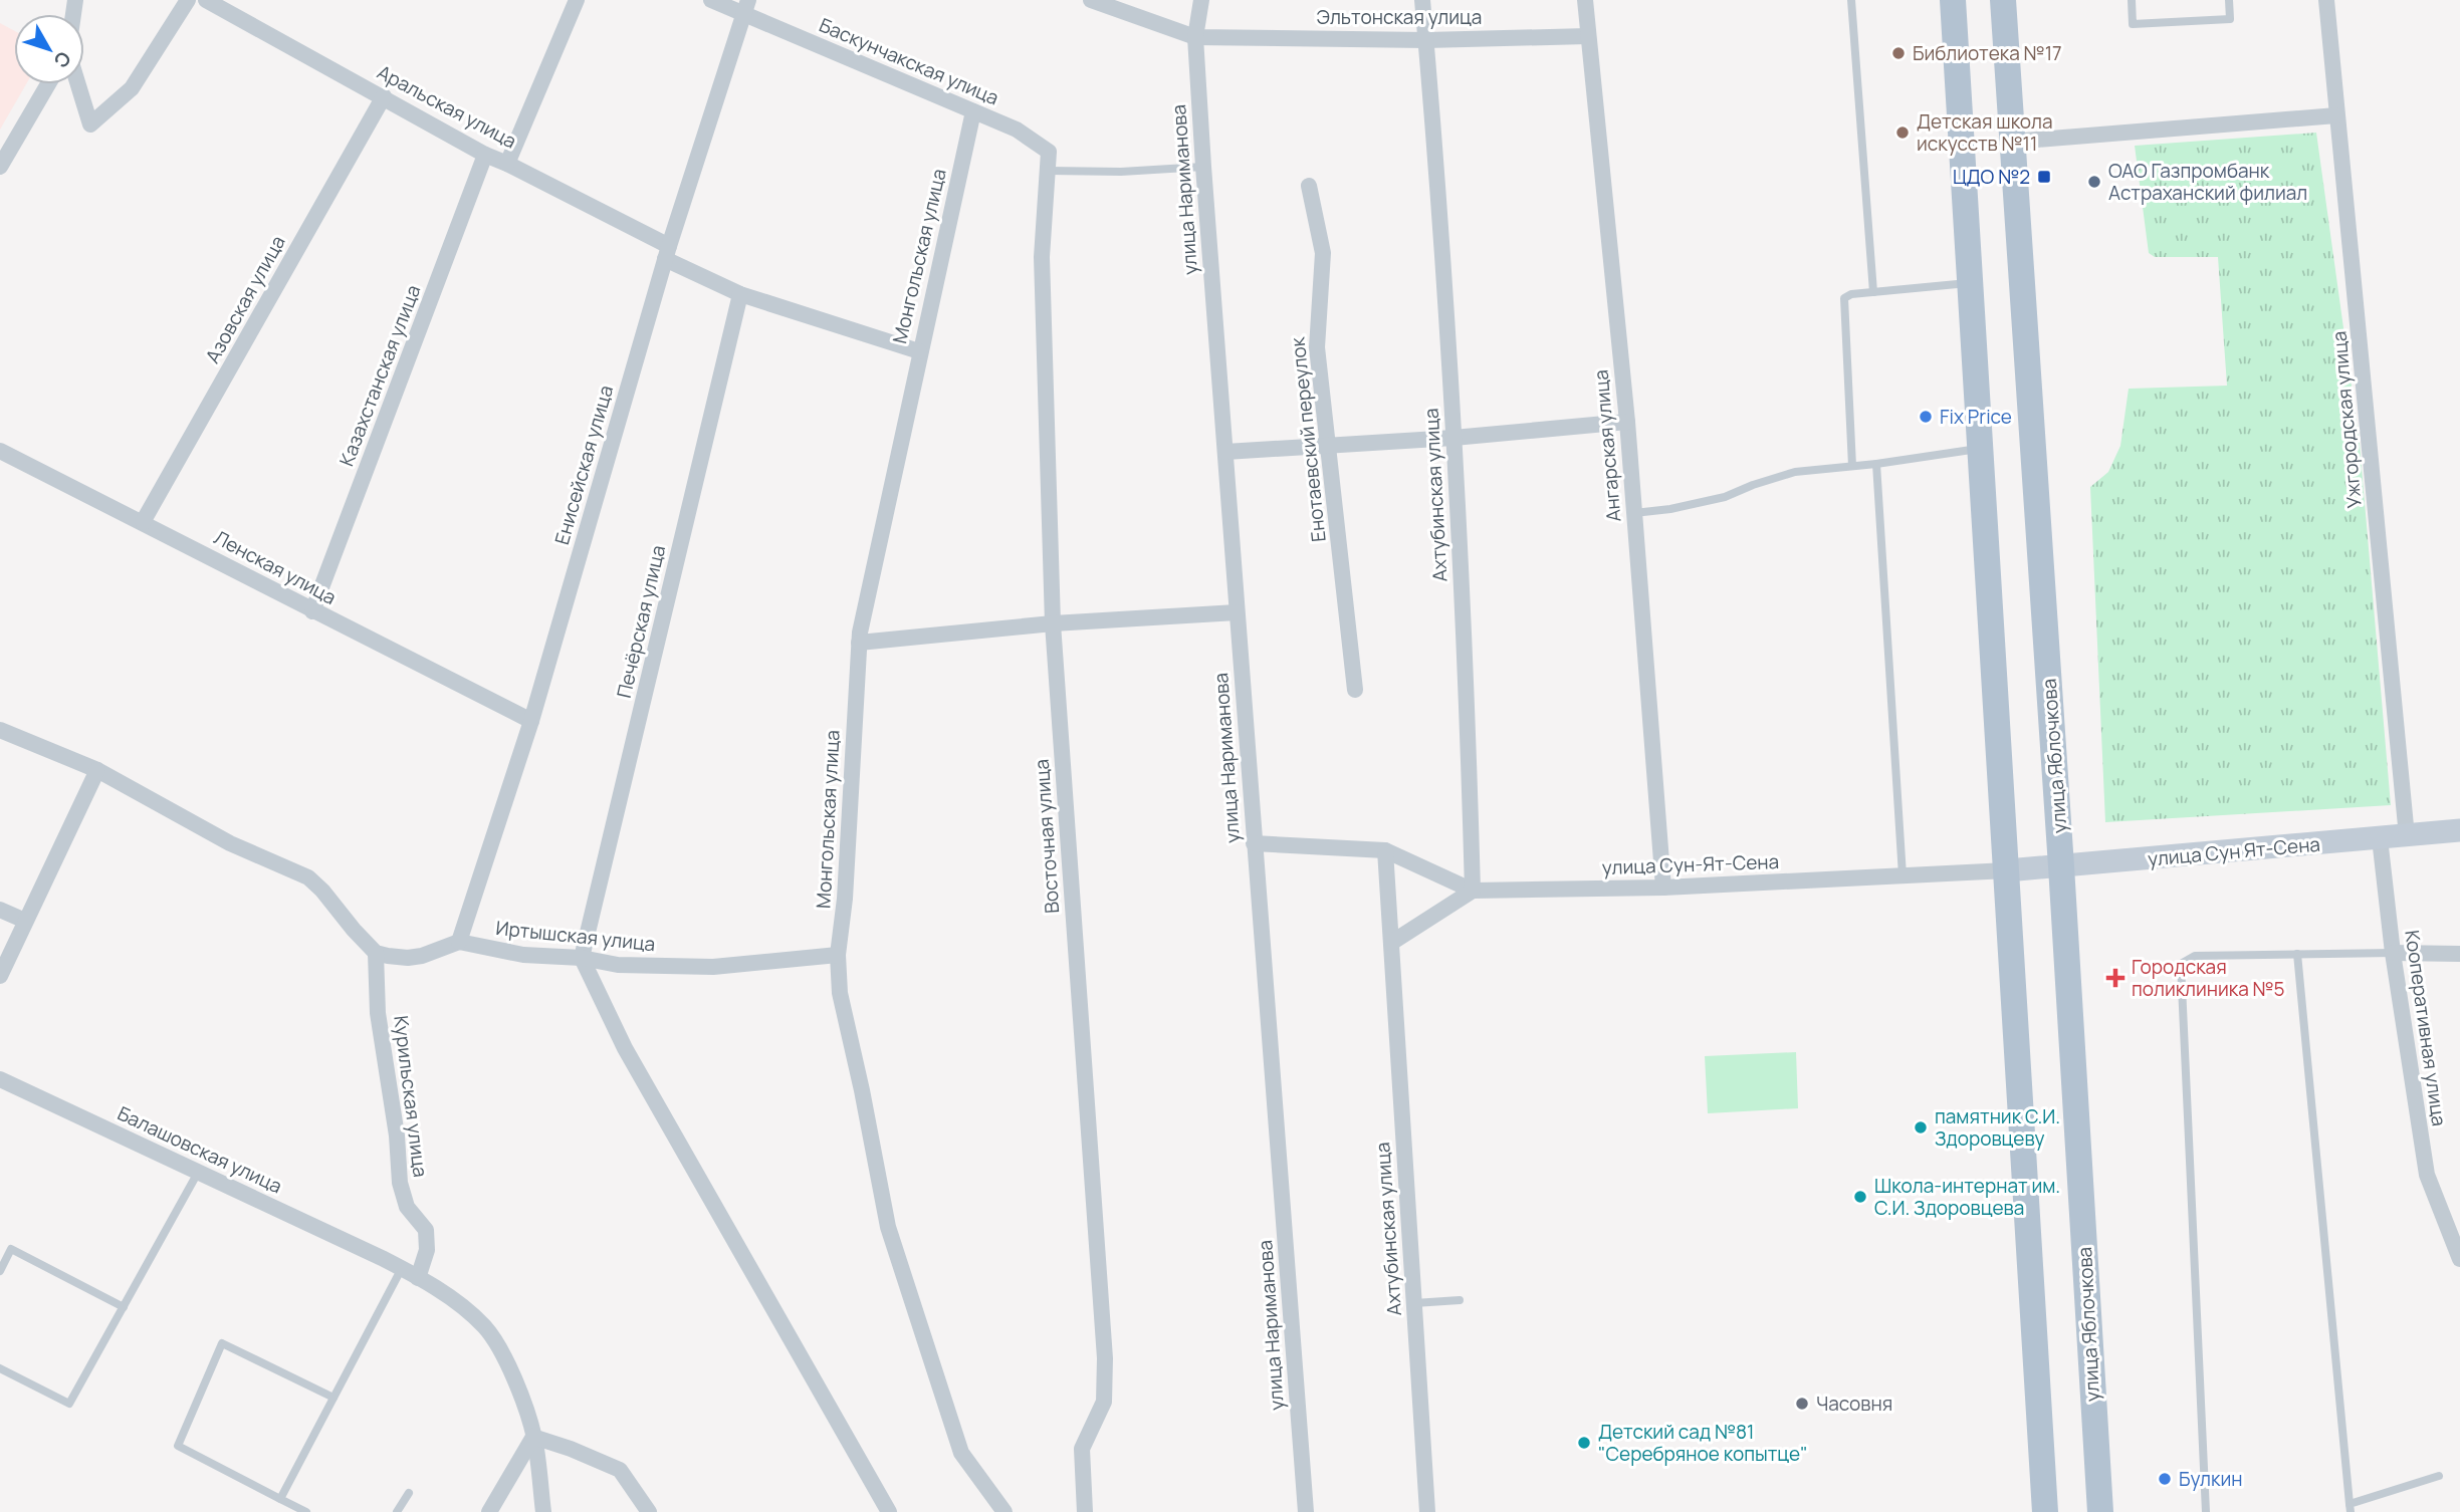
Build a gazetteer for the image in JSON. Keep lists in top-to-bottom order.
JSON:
{
  "streets": {
    "main road": ["улица Яблочкова", "улица Сун Ят-Сена"],
    "street": [
      "Эльтонская улица",
      "Баскунчакская улица",
      "Аральская улица",
      "улица Нариманова",
      "Монгольская улица",
      "Азовская улица",
      "Казахстанская улица",
      "Ужгородская улица",
      "Енотаевский переулок",
      "Ангарская улица",
      "Енисейская улица",
      "Ахтубинская улица",
      "Ленская улица",
      "Печёрская улица",
      "Восточная улица",
      "улица Сун-Ят-Сена",
      "Иртышская улица",
      "Кооперативная улица",
      "Курильская улица",
      "Балашовская улица"
    ]
  },
  "crossings": [
    ["Эльтонская улица", "улица Нариманова"],
    ["Эльтонская улица", "Ангарская улица"],
    ["Эльтонская улица", "Ахтубинская улица"],
    ["Баскунчакская улица", "Монгольская улица"],
    ["Баскунчакская улица", "Енисейская улица"],
    ["Баскунчакская улица", "Восточная улица"],
    ["Аральская улица", "Монгольская улица"],
    ["Аральская улица", "Азовская улица"],
    ["Аральская улица", "Казахстанская улица"],
    ["Аральская улица", "Енисейская улица"],
    ["Аральская улица", "Печёрская улица"],
    ["Монгольская улица", "Иртышская улица"],
    ["Азовская улица", "Ленская улица"],
    ["Казахстанская улица", "Ленская улица"],
    ["Ужгородская улица", "улица Сун Ят-Сена"],
    ["Ангарская улица", "улица Сун-Ят-Сена"],
    ["Енисейская улица", "Ленская улица"],
    ["Енисейская улица", "Иртышская улица"],
    ["Ахтубинская улица", "улица Сун-Ят-Сена"],
    ["Печёрская улица", "Иртышская улица"],
    ["улица Яблочкова", "улица Сун Ят-Сена"],
    ["улица Сун Ят-Сена", "улица Сун-Ят-Сена"],
    ["улица Сун Ят-Сена", "Кооперативная улица"],
    ["Курильская улица", "Балашовская улица"]
  ],
  "places": {
    "other": [
      "Библиотека №17",
      "Детская школа искусств №11",
      "ОАО Газпромбанк Астраханский филиал",
      "Fix Price",
      "памятник С.И. Здоровцеву",
      "Школа-интернат им. С.И. Здоровцева",
      "Часовня",
      "Детский сад №81 \"Серебряное копытце\"",
      "Булкин"
    ],
    "transit": ["ЦДО №2"],
    "health": ["Городская поликлиника №5"]
  },
  "north": "bottom right"
}
